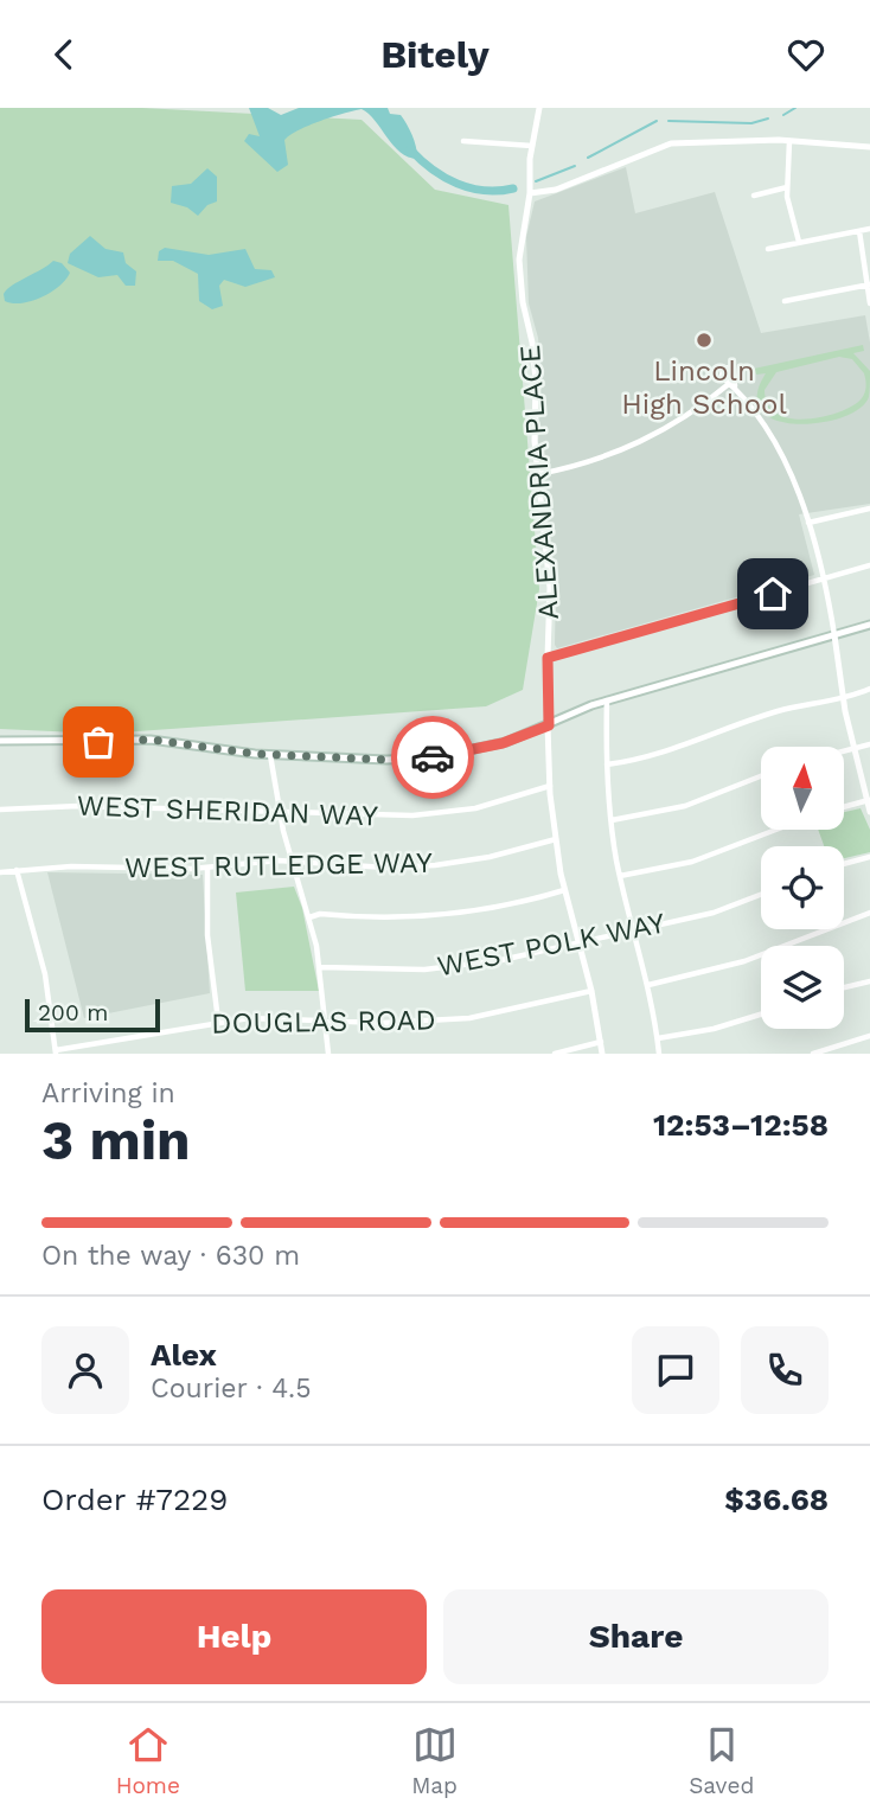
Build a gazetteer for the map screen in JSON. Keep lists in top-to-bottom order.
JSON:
{
  "streets": {
    "street": [
      "ALEXANDRIA PLACE",
      "WEST SHERIDAN WAY",
      "WEST RUTLEDGE WAY",
      "WEST POLK WAY",
      "DOUGLAS ROAD"
    ]
  },
  "crossings": [
    ["ALEXANDRIA PLACE", "WEST SHERIDAN WAY"],
    ["ALEXANDRIA PLACE", "WEST RUTLEDGE WAY"],
    ["ALEXANDRIA PLACE", "WEST POLK WAY"],
    ["ALEXANDRIA PLACE", "DOUGLAS ROAD"]
  ],
  "places": ["Lincoln High School"],
  "scale_bar": "200 m",
  "north": "top",
  "page": {
    "header": "Bitely",
    "scale": "200 m",
    "heading": ["3 min", "Arriving in", "12:53–12:58"],
    "panel": [
      "Alex",
      "Courier · 4.5",
      "Order #7229",
      "$36.68"
    ],
    "bar": "On the way · 630 m",
    "buttons": ["Help", "Share"],
    "tabs": ["Home", "Map", "Saved"]
  }
}
